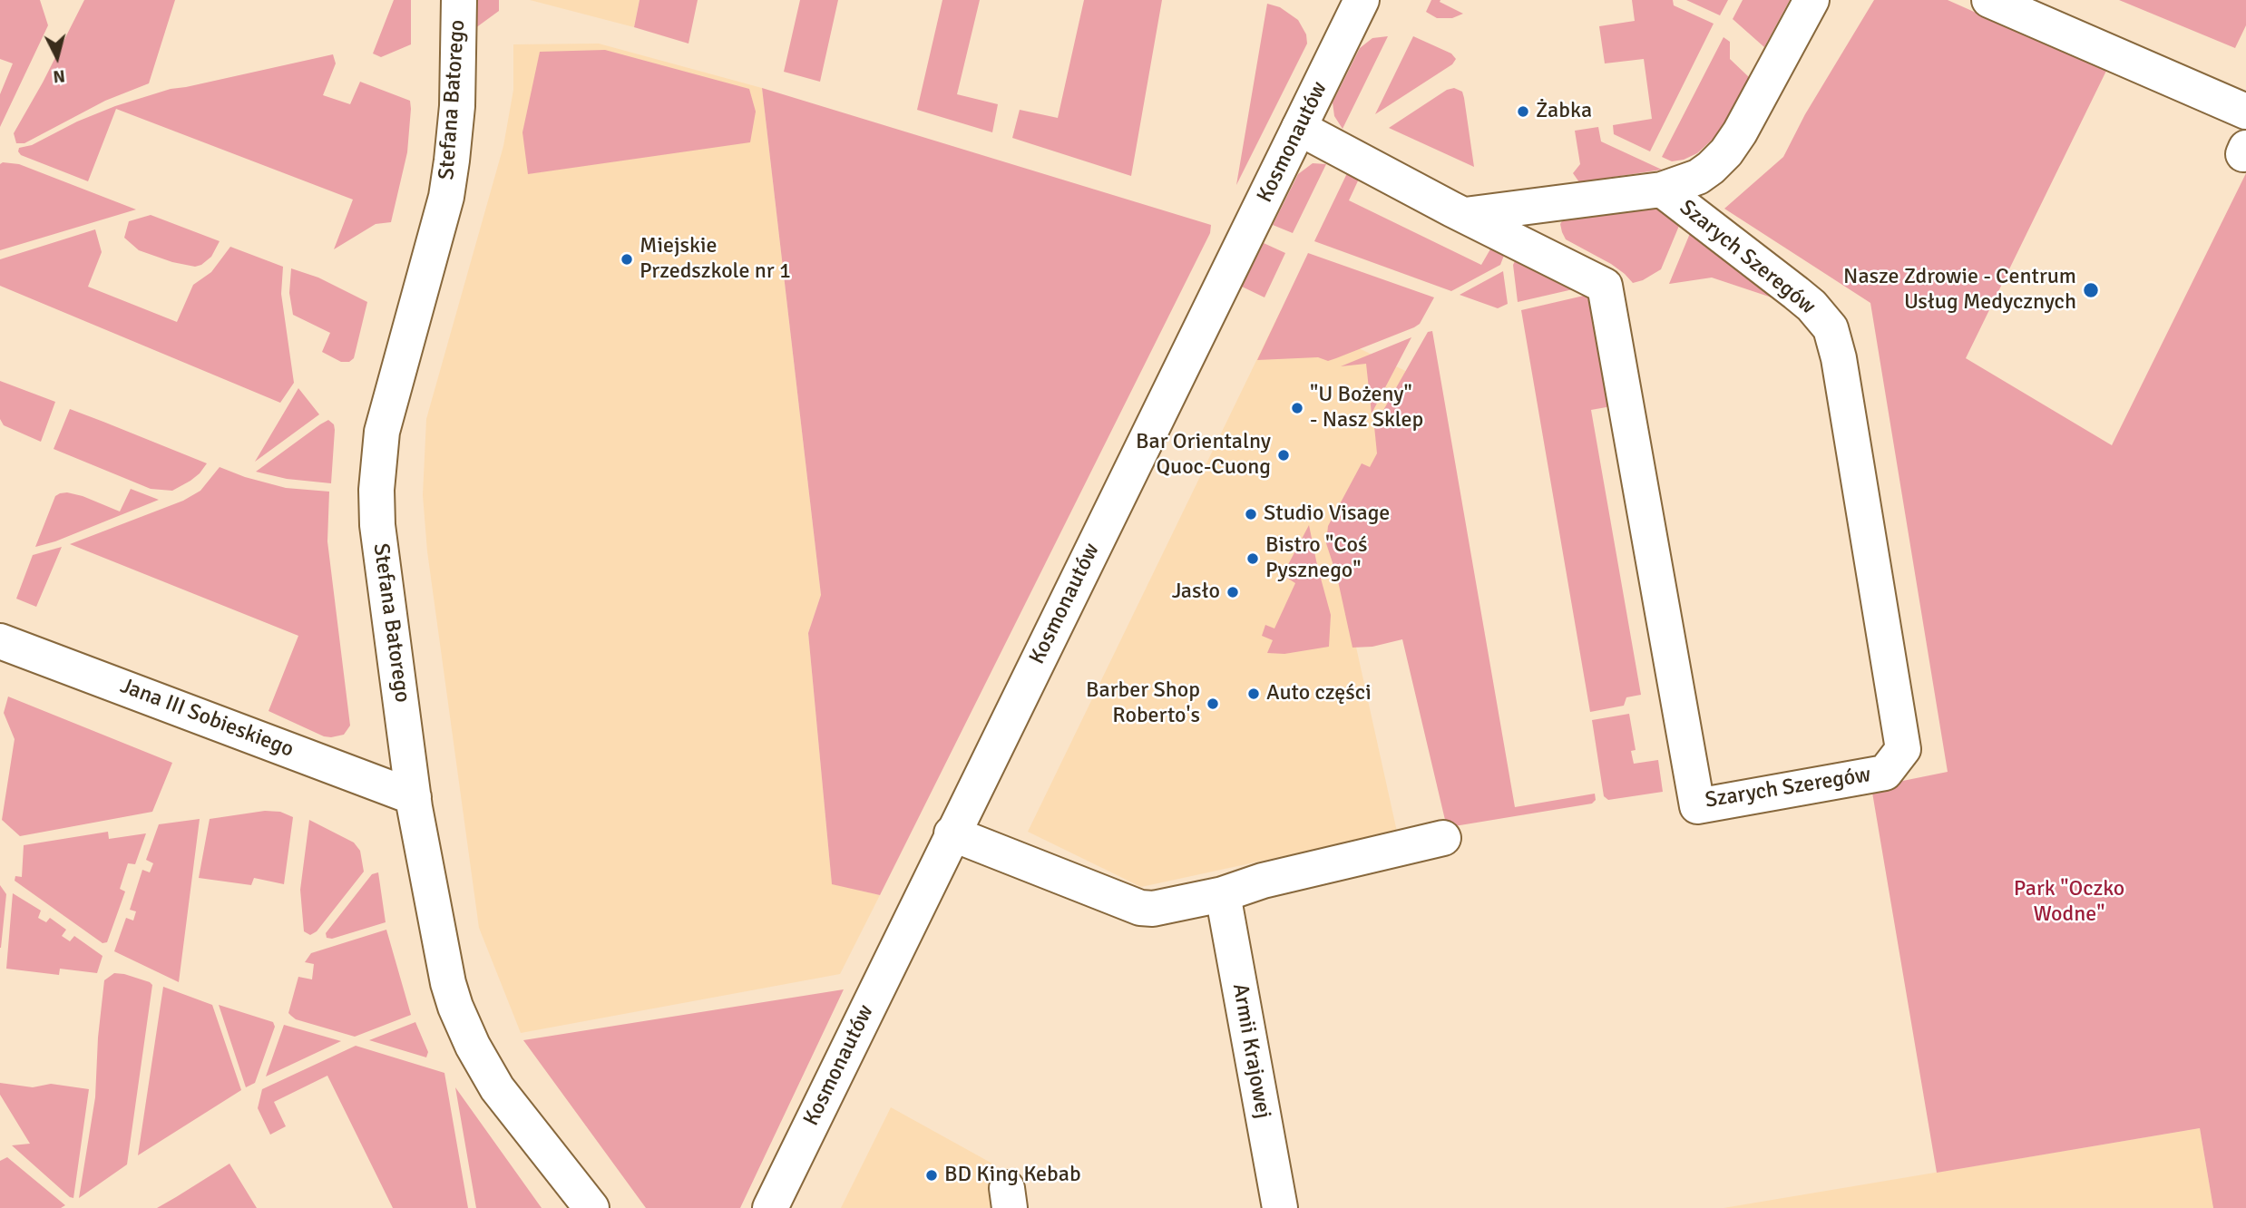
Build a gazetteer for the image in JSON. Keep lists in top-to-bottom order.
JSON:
{
  "streets": {
    "street": [
      "Stefana Batorego",
      "Kosmonautów",
      "Szarych Szeregów",
      "Jana III Sobieskiego",
      "Armii Krajowej"
    ]
  },
  "crossings": [
    ["Stefana Batorego", "Jana III Sobieskiego"],
    ["Kosmonautów", "Szarych Szeregów"]
  ],
  "parks": ["Park \"Oczko Wodne\""],
  "places": [
    "Żabka",
    "Miejskie Przedszkole nr 1",
    "Nasze Zdrowie - Centrum Usług Medycznych",
    "\"U Bożeny\" - Nasz Sklep",
    "Bar Orientalny Quoc-Cuong",
    "Studio Visage",
    "Bistro \"Coś Pysznego\"",
    "Jasło",
    "Auto części",
    "Barber Shop Roberto's",
    "BD King Kebab"
  ],
  "north": "bottom"
}
